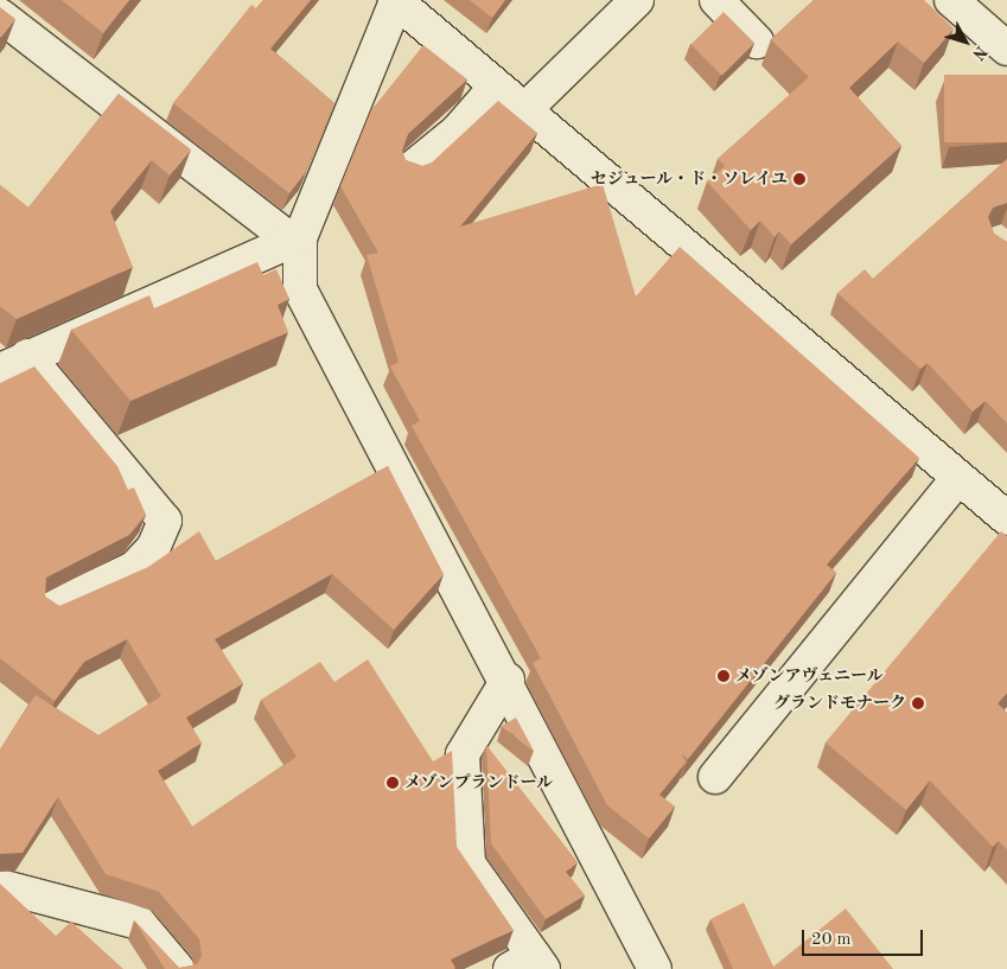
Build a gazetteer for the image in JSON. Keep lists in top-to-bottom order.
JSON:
{
  "places": [
    "セジュール・ド・ソレイユ",
    "メゾンアヴェニール",
    "グランドモナーク",
    "メゾンプランドール"
  ],
  "scale_bar": "20 m",
  "north": "bottom right"
}
